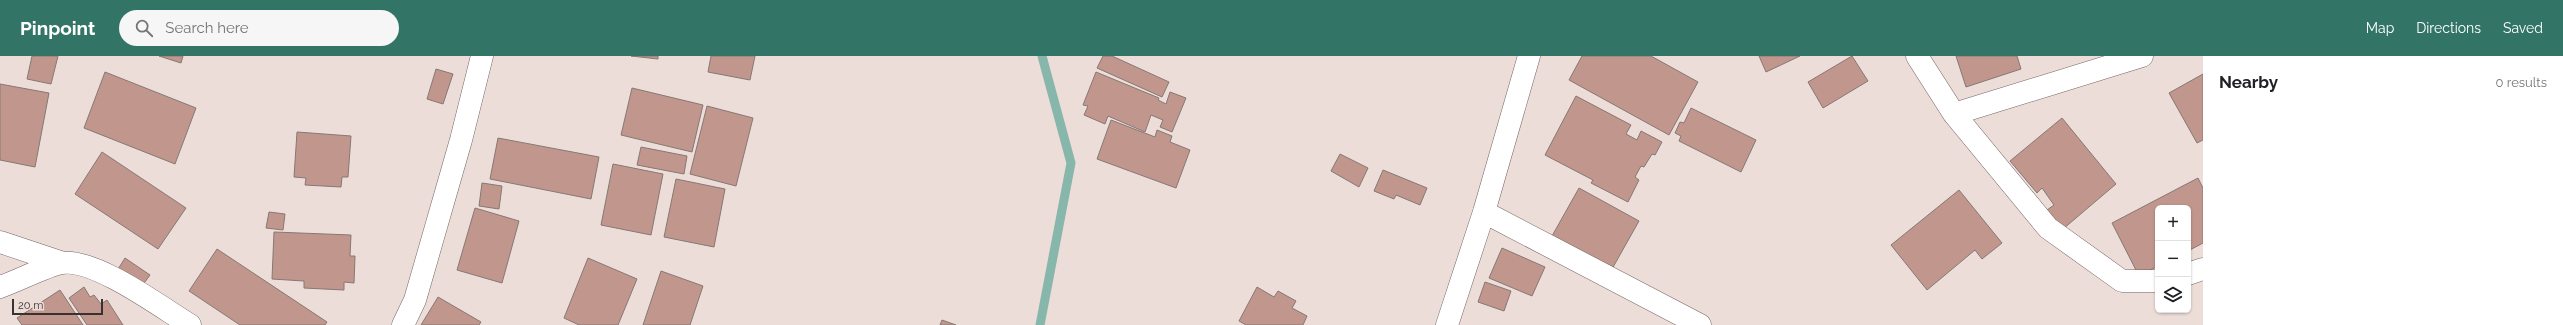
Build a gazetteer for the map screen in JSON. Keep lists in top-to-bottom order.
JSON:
{
  "scale_bar": "20 m",
  "page": {
    "header": "Pinpoint",
    "search": "Search here",
    "nav": ["Map", "Directions", "Saved"],
    "heading": ["Nearby", "0 results"],
    "map_buttons": ["+", "−"],
    "scale": "20 m"
  }
}
